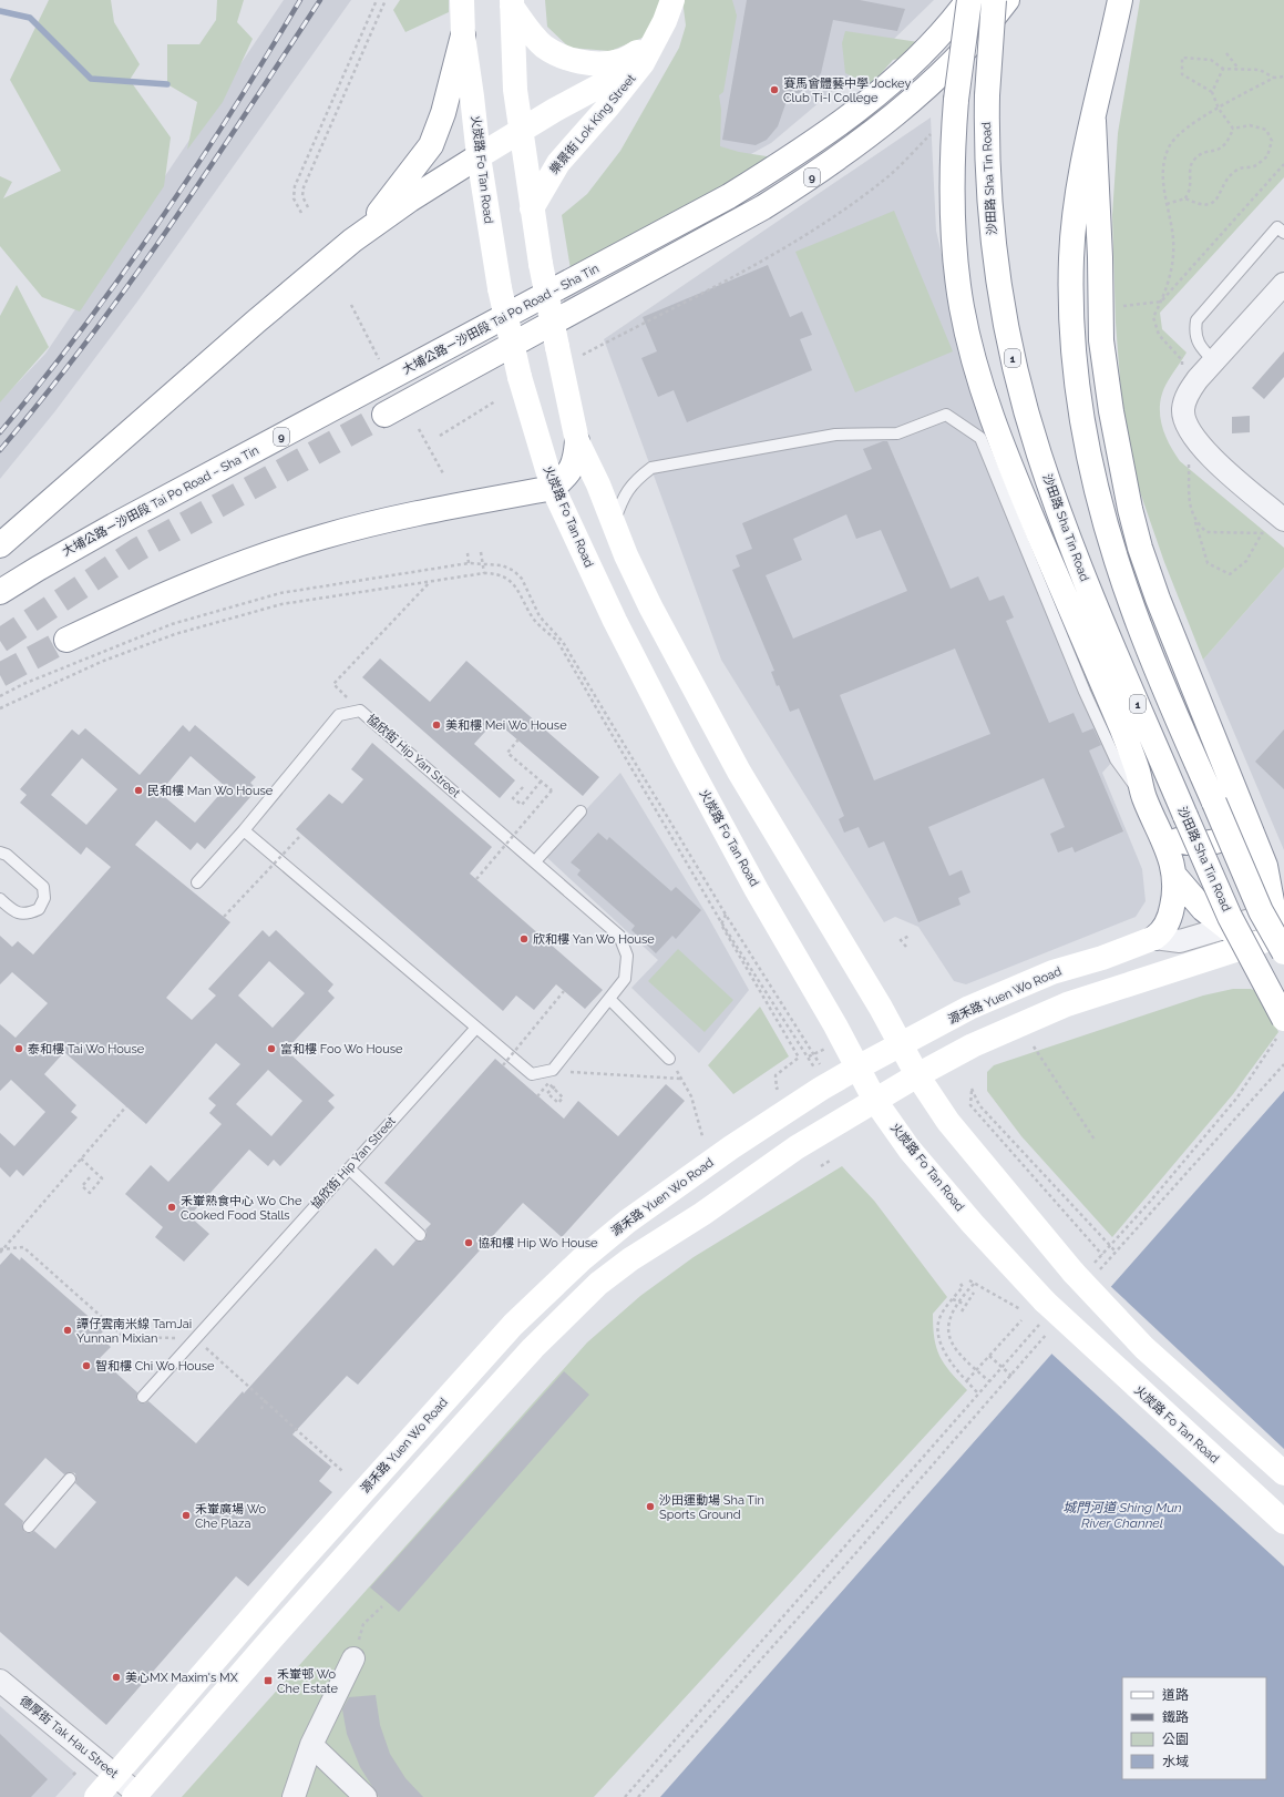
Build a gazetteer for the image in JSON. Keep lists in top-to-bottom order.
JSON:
{
  "streets": {
    "main road": [
      "樂景街 Lok King Street",
      "火炭路 Fo Tan Road",
      "9",
      "沙田路 Sha Tin Road",
      "大埔公路－沙田段 Tai Po Road – Sha Tin",
      "1",
      "源禾路 Yuen Wo Road"
    ],
    "street": ["德厚街 Tak Hau Street"],
    "lane": ["協欣街 Hip Yan Street"]
  },
  "crossings": [
    ["樂景街 Lok King Street", "火炭路 Fo Tan Road"],
    ["火炭路 Fo Tan Road", "源禾路 Yuen Wo Road"],
    ["源禾路 Yuen Wo Road", "德厚街 Tak Hau Street"]
  ],
  "water": ["城門河道 Shing Mun River Channel"],
  "places": {
    "other": [
      "賽馬會體藝中學 Jockey Club Ti-I College",
      "美和樓 Mei Wo House",
      "民和樓 Man Wo House",
      "欣和樓 Yan Wo House",
      "泰和樓 Tai Wo House",
      "富和樓 Foo Wo House",
      "禾輋熟食中心 Wo Che Cooked Food Stalls",
      "協和樓 Hip Wo House",
      "譚仔雲南米線 TamJai Yunnan Mixian",
      "智和樓 Chi Wo House",
      "沙田運動場 Sha Tin Sports Ground",
      "禾輋廣場 Wo Che Plaza",
      "美心MX Maxim's MX"
    ],
    "transit": ["禾輋邨 Wo Che Estate"]
  },
  "legend": [
    "道路",
    "鐵路",
    "公園",
    "水域"
  ]
}
